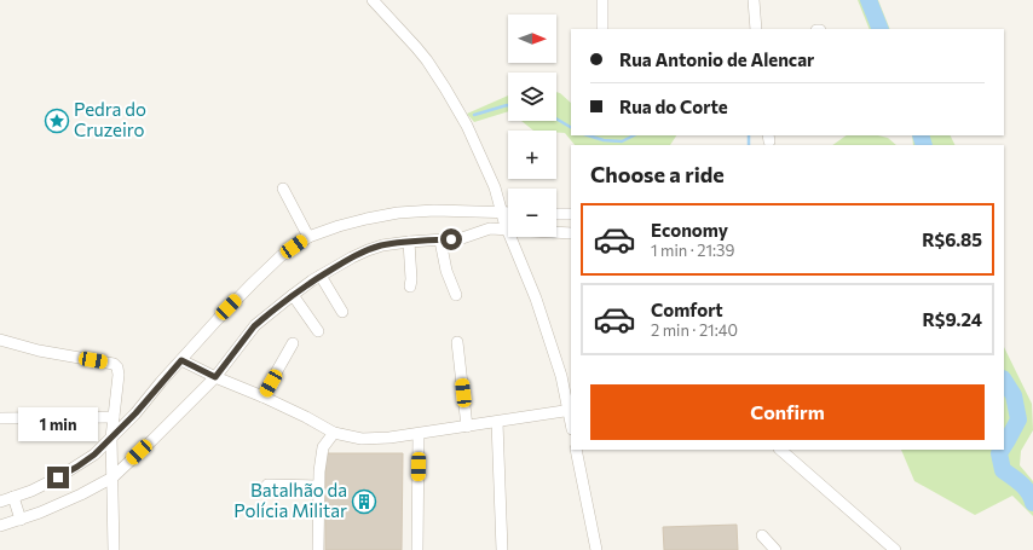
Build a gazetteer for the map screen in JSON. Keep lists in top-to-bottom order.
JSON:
{
  "places": {
    "place": ["Pedra do Cruzeiro"],
    "building": ["Batalhão da Polícia Militar"]
  },
  "north": "right",
  "page": {
    "map_buttons": ["+", "−"],
    "banner": ["Rua Antonio de Alencar", "Rua do Corte"],
    "heading": "Choose a ride",
    "list": [
      {
        "name": "Economy",
        "note": "1 min · 21:39",
        "value": "R$6.85"
      },
      {
        "name": "Comfort",
        "note": "2 min · 21:40",
        "value": "R$9.24"
      }
    ],
    "buttons": "Confirm",
    "bubble": "1 min"
  }
}
